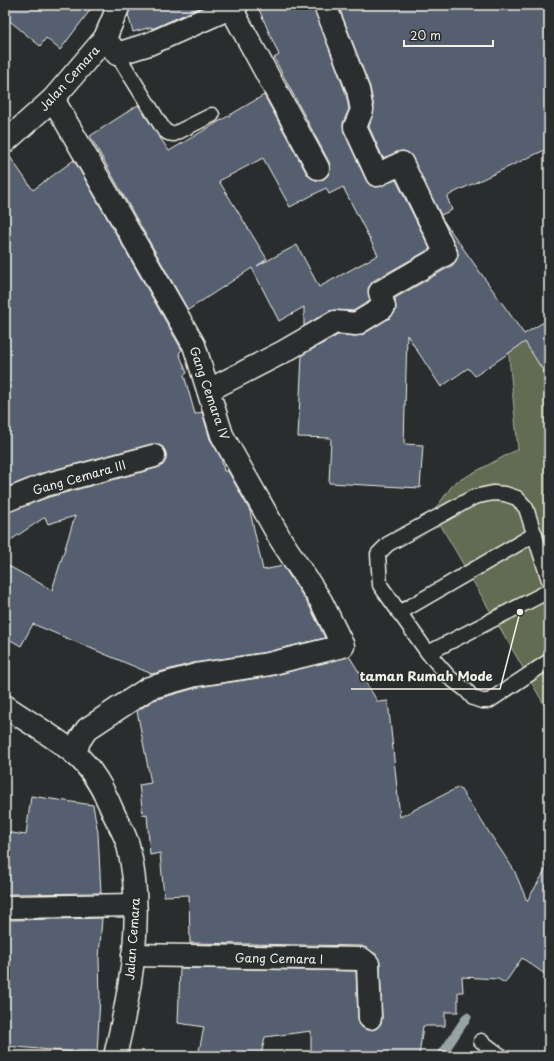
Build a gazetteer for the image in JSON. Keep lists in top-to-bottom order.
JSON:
{
  "streets": {
    "street": [
      "Jalan Cemara",
      "Gang Cemara IV",
      "Gang Cemara III",
      "Gang Cemara I"
    ]
  },
  "crossings": [
    ["Jalan Cemara", "Gang Cemara IV"],
    ["Jalan Cemara", "Gang Cemara I"]
  ],
  "places": ["taman Rumah Mode"],
  "scale_bar": "20 m"
}
